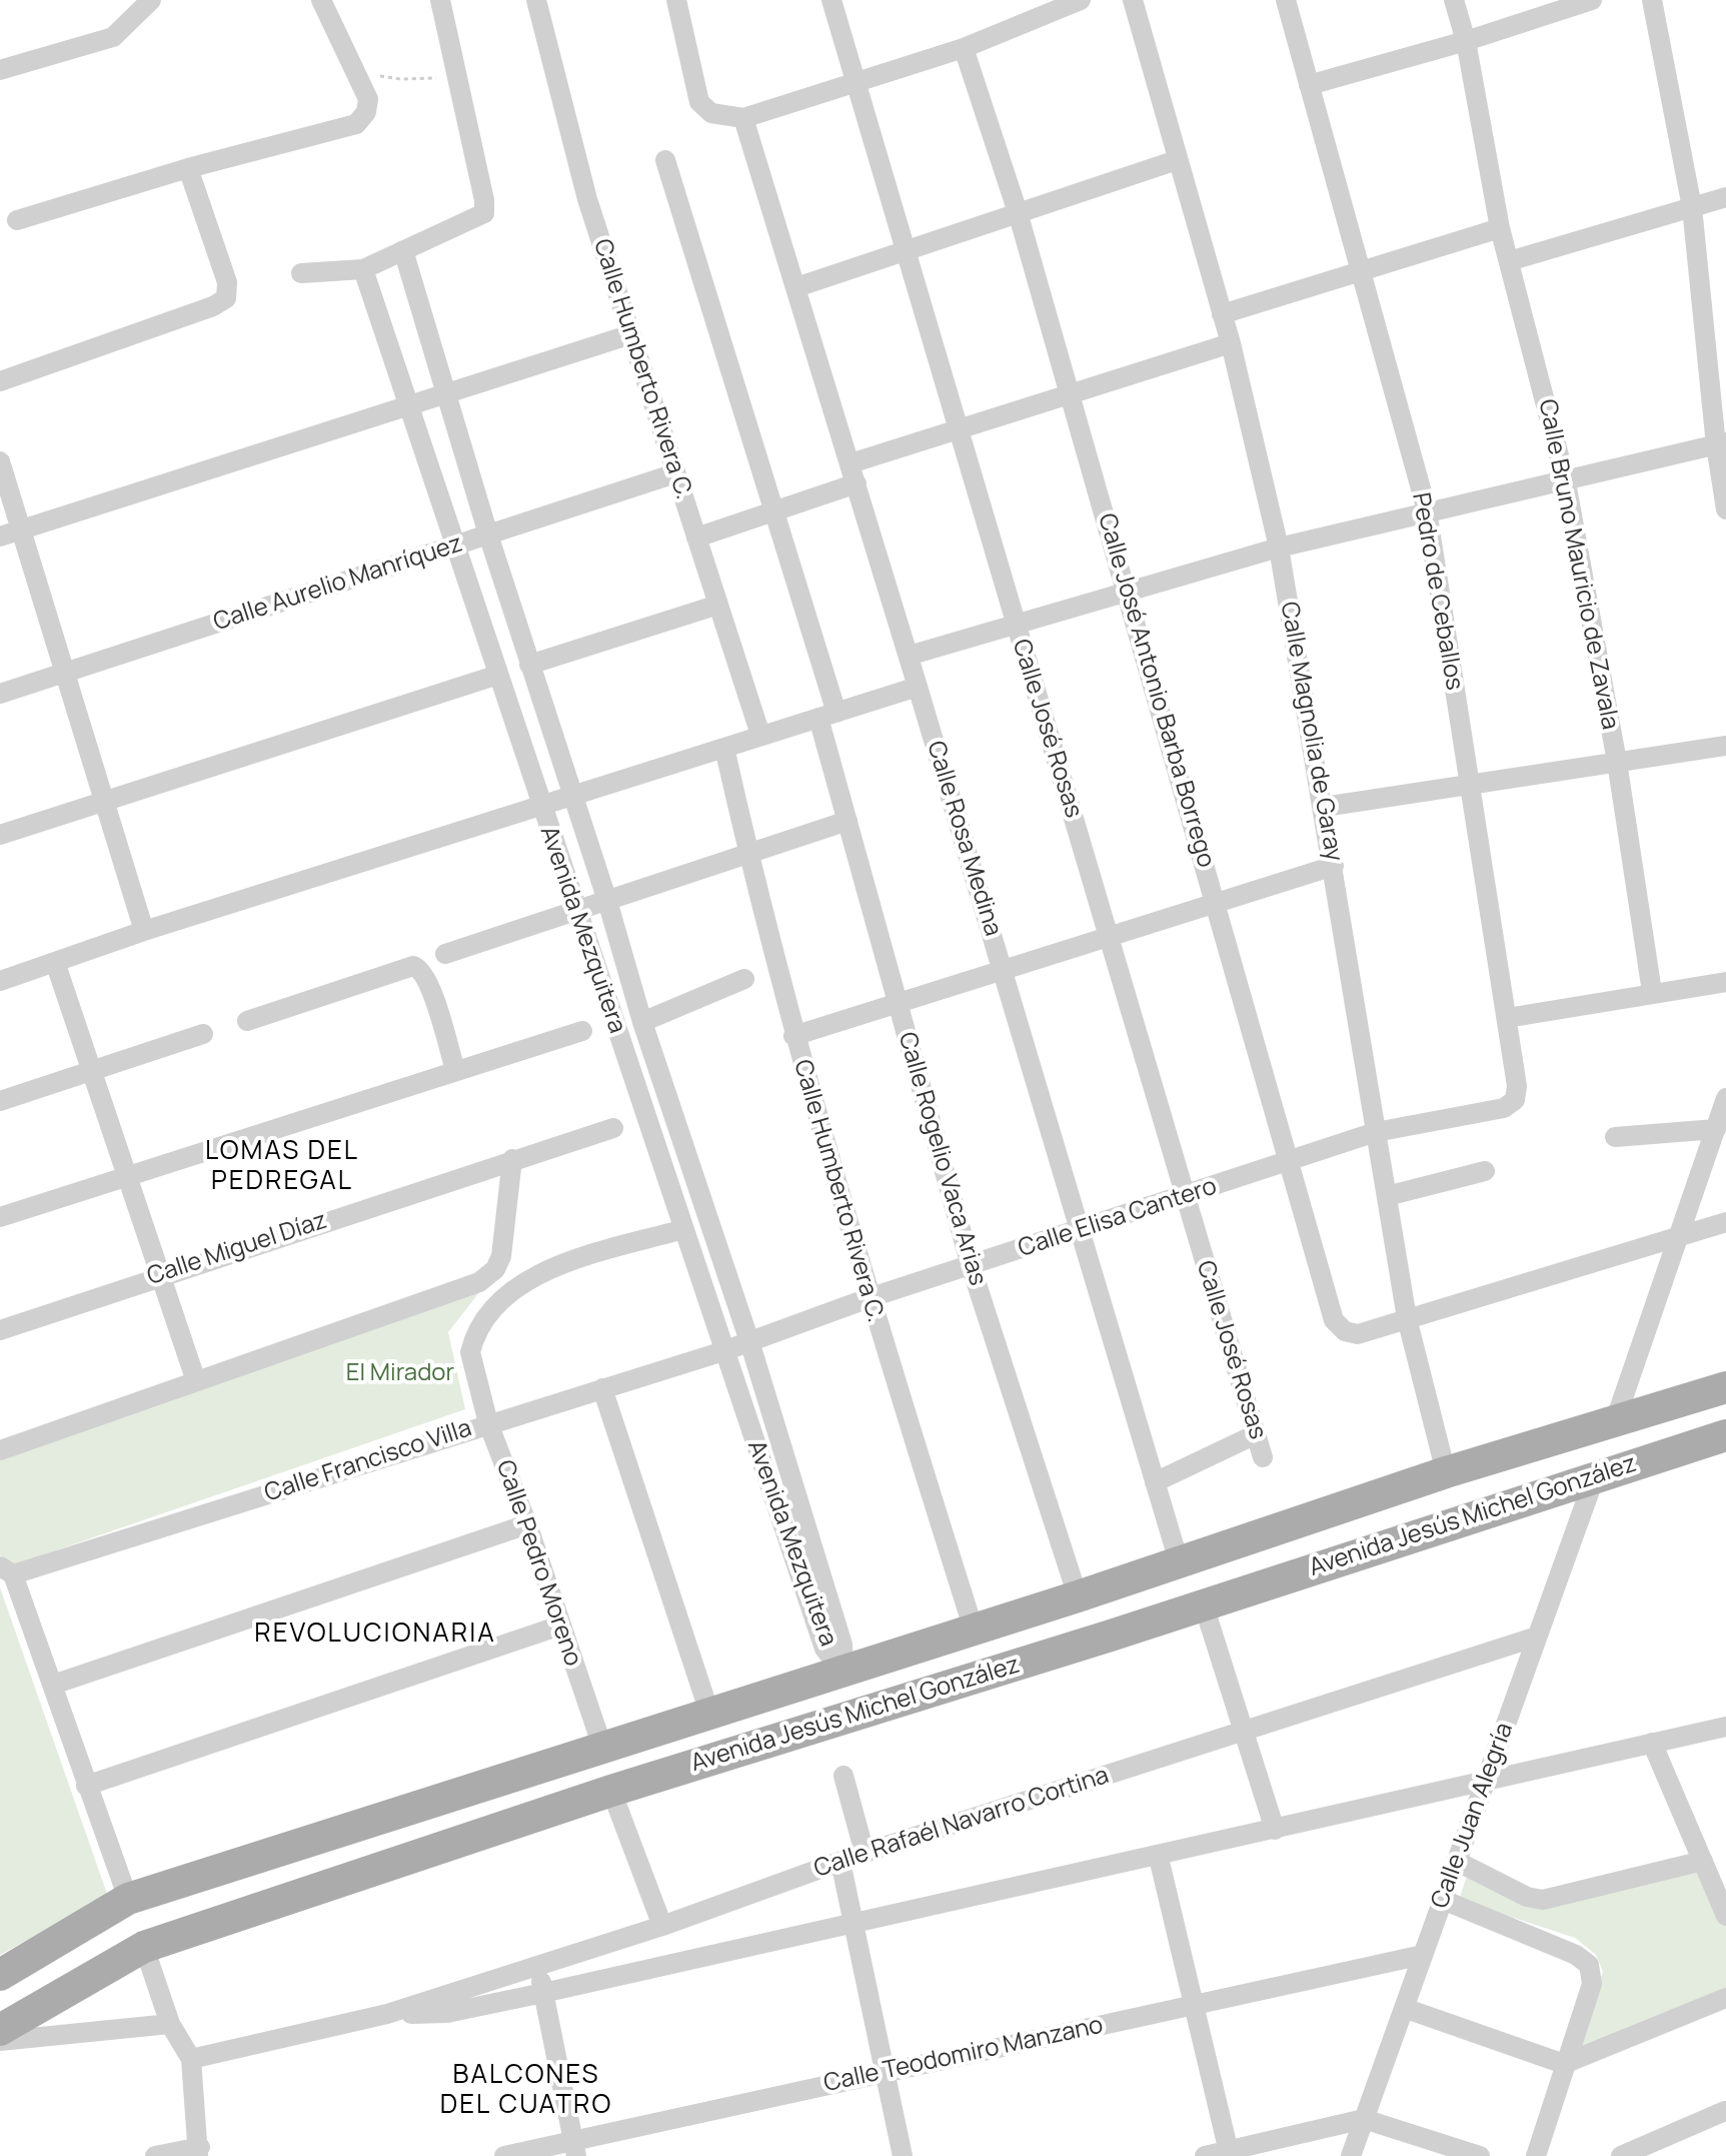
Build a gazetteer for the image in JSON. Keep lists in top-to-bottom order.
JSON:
{
  "streets": {
    "main road": ["Avenida Jesús Michel González"],
    "street": [
      "Calle Humberto Rivera C.",
      "Calle Bruno Mauricio de Zavala",
      "Calle Aurelio Manríquez",
      "Pedro de Ceballos",
      "Calle José Antonio Barba Borrego",
      "Calle José Rosas",
      "Calle Magnolia de Garay",
      "Calle Rosa Medina",
      "Avenida Mezquitera",
      "Calle Rogelio Vaca Arias",
      "Calle Elisa Cantero",
      "Calle Miguel Díaz",
      "Calle Francisco Villa",
      "Calle Pedro Moreno",
      "Calle Juan Alegría",
      "Calle Rafaél Navarro Cortina",
      "Calle Teodomiro Manzano"
    ]
  },
  "crossings": [
    ["Calle Humberto Rivera C.", "Calle Aurelio Manríquez"],
    ["Calle Humberto Rivera C.", "Calle Elisa Cantero"],
    ["Calle Humberto Rivera C.", "Avenida Jesús Michel González"],
    ["Calle Aurelio Manríquez", "Avenida Mezquitera"],
    ["Pedro de Ceballos", "Calle Elisa Cantero"],
    ["Calle José Antonio Barba Borrego", "Calle Magnolia de Garay"],
    ["Calle José Antonio Barba Borrego", "Calle Elisa Cantero"],
    ["Calle José Rosas", "Calle Elisa Cantero"],
    ["Calle Magnolia de Garay", "Calle Elisa Cantero"],
    ["Calle Magnolia de Garay", "Avenida Jesús Michel González"],
    ["Calle Rosa Medina", "Calle Elisa Cantero"],
    ["Calle Rosa Medina", "Avenida Jesús Michel González"],
    ["Avenida Mezquitera", "Calle Elisa Cantero"],
    ["Avenida Mezquitera", "Calle Francisco Villa"],
    ["Avenida Mezquitera", "Avenida Jesús Michel González"],
    ["Avenida Mezquitera", "Calle Pedro Moreno"],
    ["Calle Rogelio Vaca Arias", "Calle Elisa Cantero"],
    ["Calle Rogelio Vaca Arias", "Avenida Jesús Michel González"],
    ["Calle Elisa Cantero", "Calle Francisco Villa"],
    ["Calle Francisco Villa", "Calle Pedro Moreno"],
    ["Avenida Jesús Michel González", "Calle Pedro Moreno"],
    ["Avenida Jesús Michel González", "Calle Juan Alegría"],
    ["Calle Juan Alegría", "Calle Rafaél Navarro Cortina"],
    ["Calle Juan Alegría", "Calle Teodomiro Manzano"]
  ],
  "districts": ["LOMAS DEL PEDREGAL", "REVOLUCIONARIA", "BALCONES DEL CUATRO"],
  "parks": ["El Mirador"]
}
